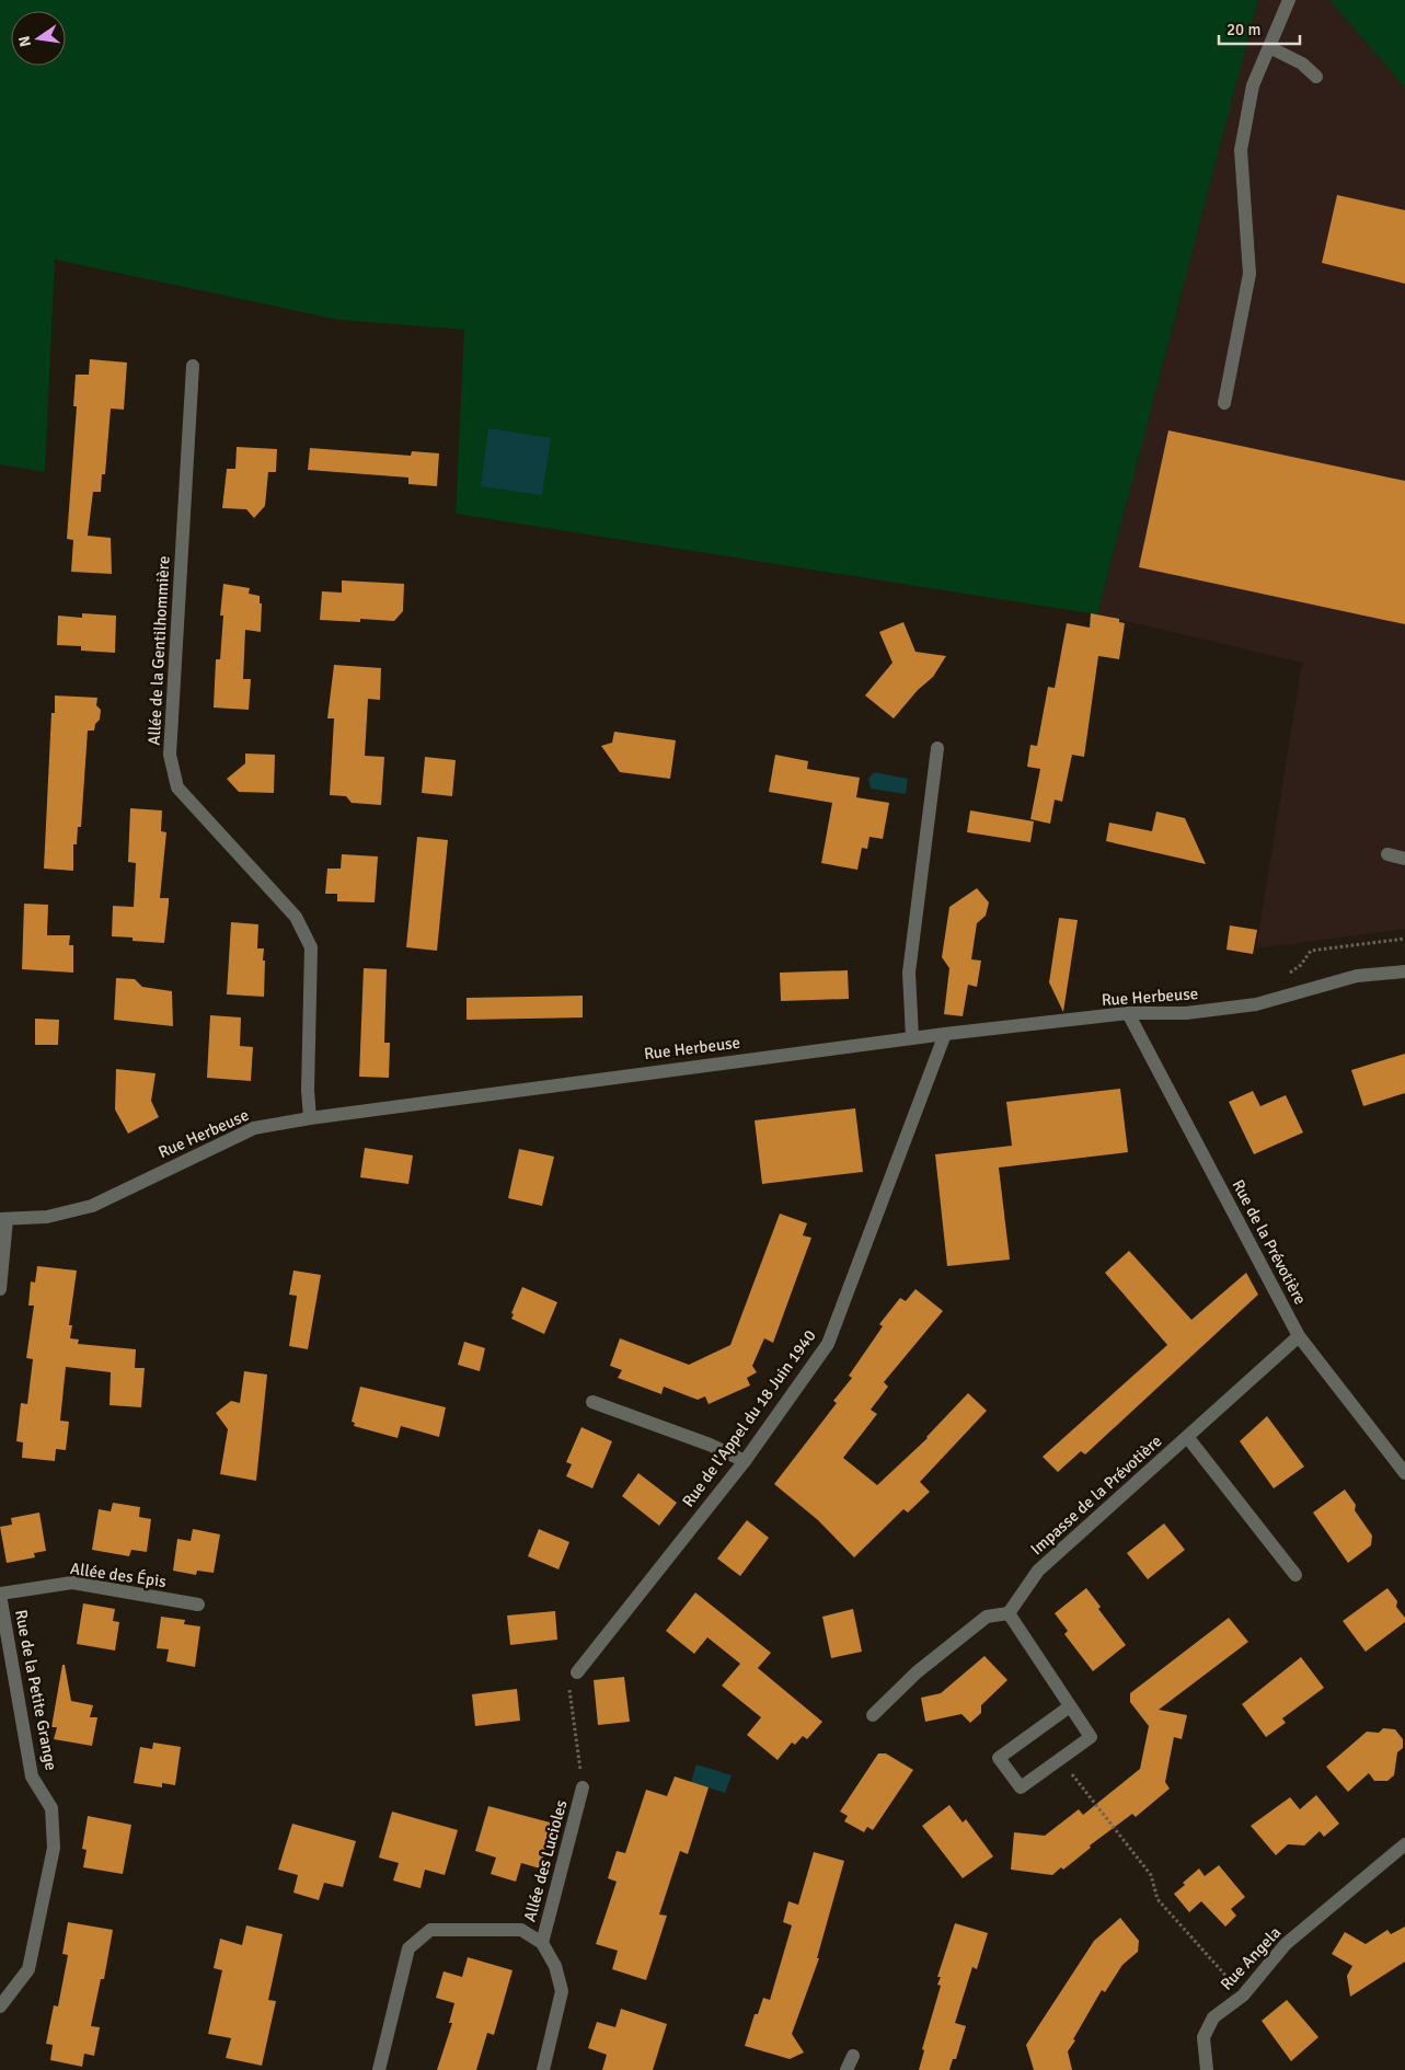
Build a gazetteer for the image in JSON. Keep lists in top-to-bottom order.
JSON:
{
  "streets": {
    "street": [
      "Allée de la Gentilhommière",
      "Rue Herbeuse",
      "Rue de la Prévotière",
      "Rue de l'Appel du 18 Juin 1940",
      "Impasse de la Prévotière",
      "Allée des Épis",
      "Rue de la Petite Grange",
      "Allée des Lucioles",
      "Rue Angela"
    ]
  },
  "crossings": [
    ["Allée de la Gentilhommière", "Rue Herbeuse"],
    ["Rue Herbeuse", "Rue de la Prévotière"],
    ["Rue Herbeuse", "Rue de l'Appel du 18 Juin 1940"],
    ["Rue de la Prévotière", "Impasse de la Prévotière"],
    ["Allée des Épis", "Rue de la Petite Grange"]
  ],
  "scale_bar": "20 m",
  "north": "left"
}
